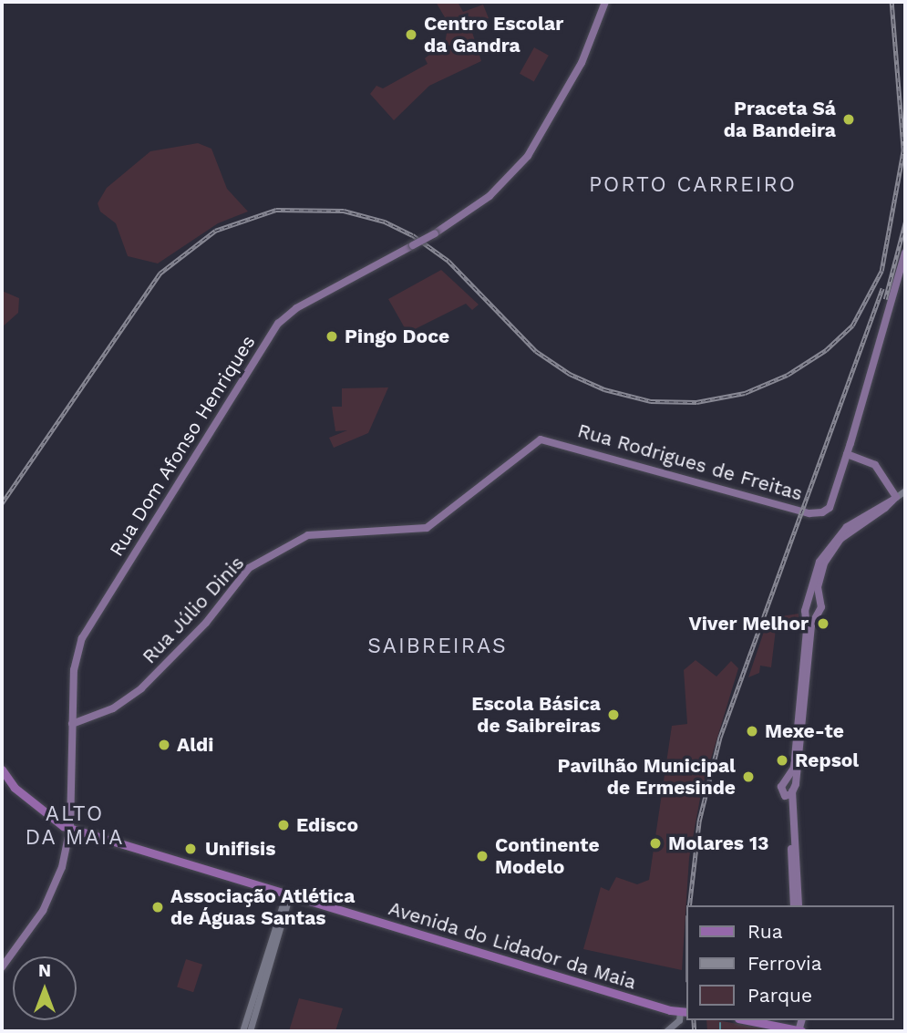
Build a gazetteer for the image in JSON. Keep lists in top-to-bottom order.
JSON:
{
  "streets": {
    "main road": [
      "Rua Dom Afonso Henriques",
      "Rua Rodrigues de Freitas",
      "Rua Júlio Dinis",
      "Avenida do Lidador da Maia"
    ]
  },
  "crossings": [
    ["Rua Dom Afonso Henriques", "Rua Júlio Dinis"],
    ["Rua Dom Afonso Henriques", "Avenida do Lidador da Maia"],
    ["Rua Rodrigues de Freitas", "Rua Júlio Dinis"]
  ],
  "districts": ["PORTO CARREIRO", "SAIBREIRAS", "ALTO DA MAIA"],
  "places": [
    "Centro Escolar da Gandra",
    "Praceta Sá da Bandeira",
    "Pingo Doce",
    "Viver Melhor",
    "Escola Básica de Saibreiras",
    "Mexe-te",
    "Aldi",
    "Repsol",
    "Pavilhão Municipal de Ermesinde",
    "Edisco",
    "Molares 13",
    "Unifisis",
    "Continente Modelo",
    "Associação Atlética de Águas Santas"
  ],
  "legend": ["Rua", "Ferrovia", "Parque"],
  "north": "top"
}
